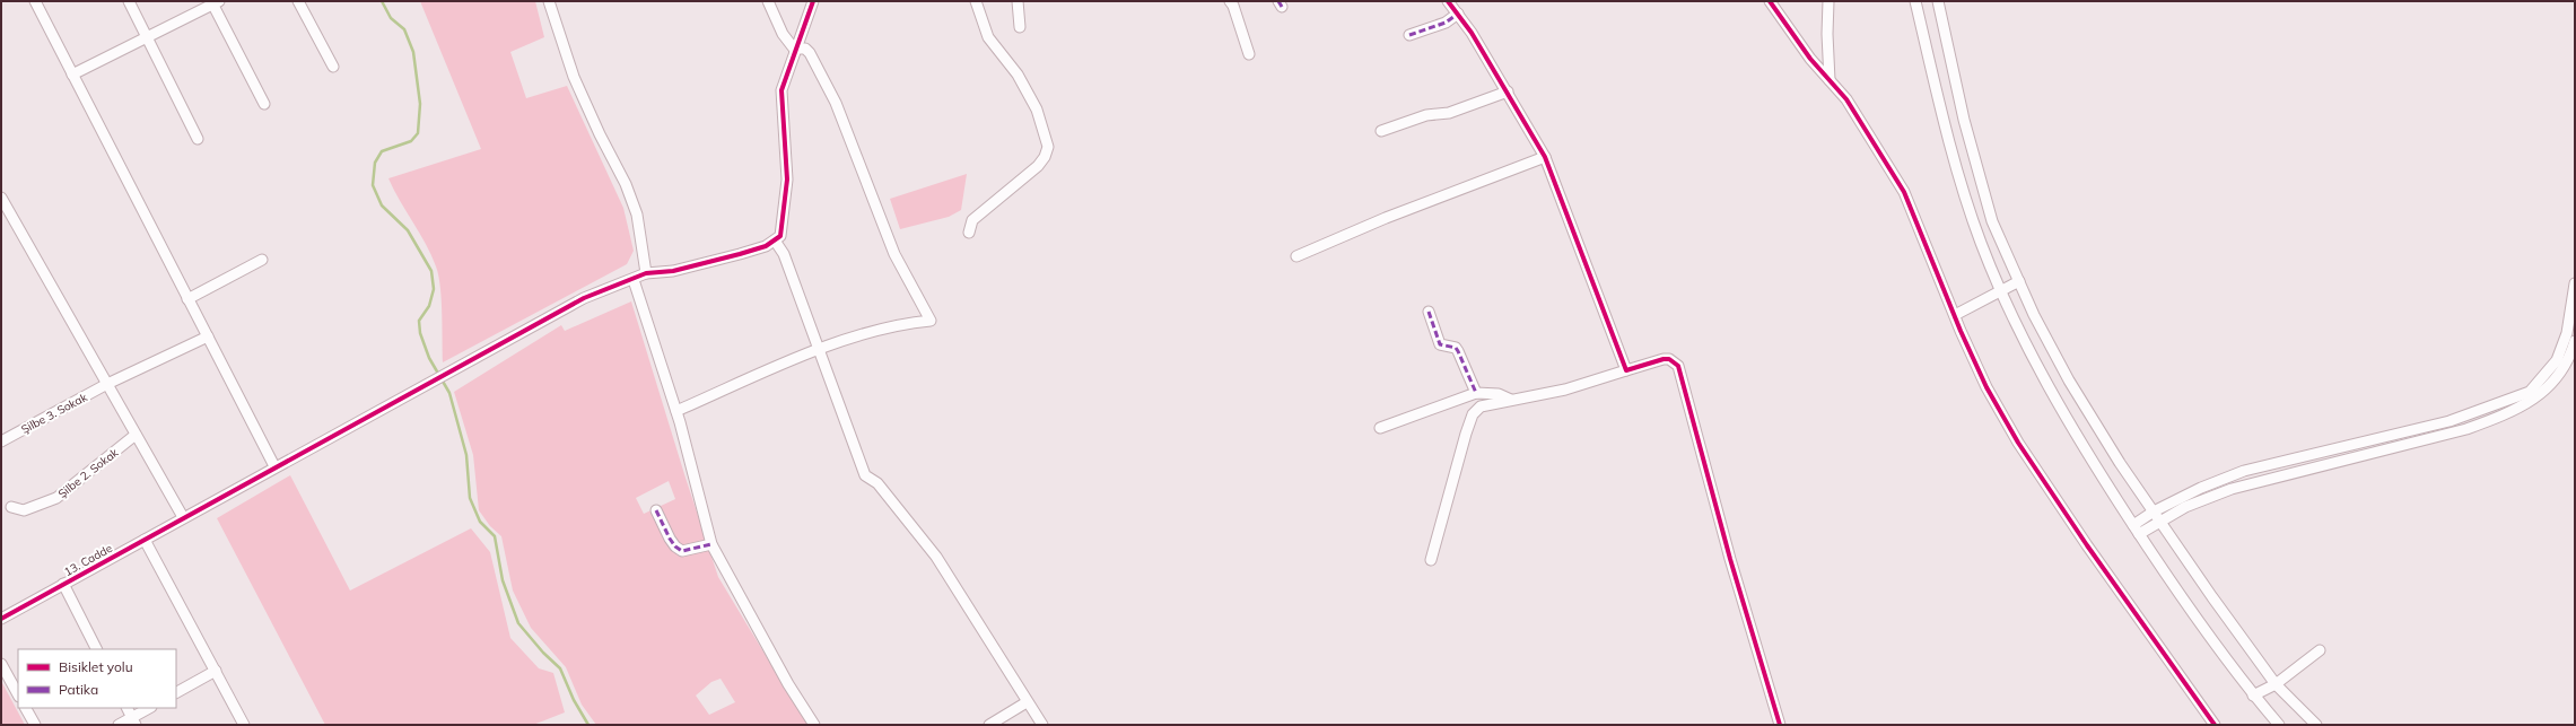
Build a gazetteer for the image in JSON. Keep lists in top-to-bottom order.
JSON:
{
  "streets": {
    "street": ["Şilbe 3. Sokak", "Şilbe 2. Sokak", "13. Cadde"]
  },
  "legend": ["Bisiklet yolu", "Patika"]
}
